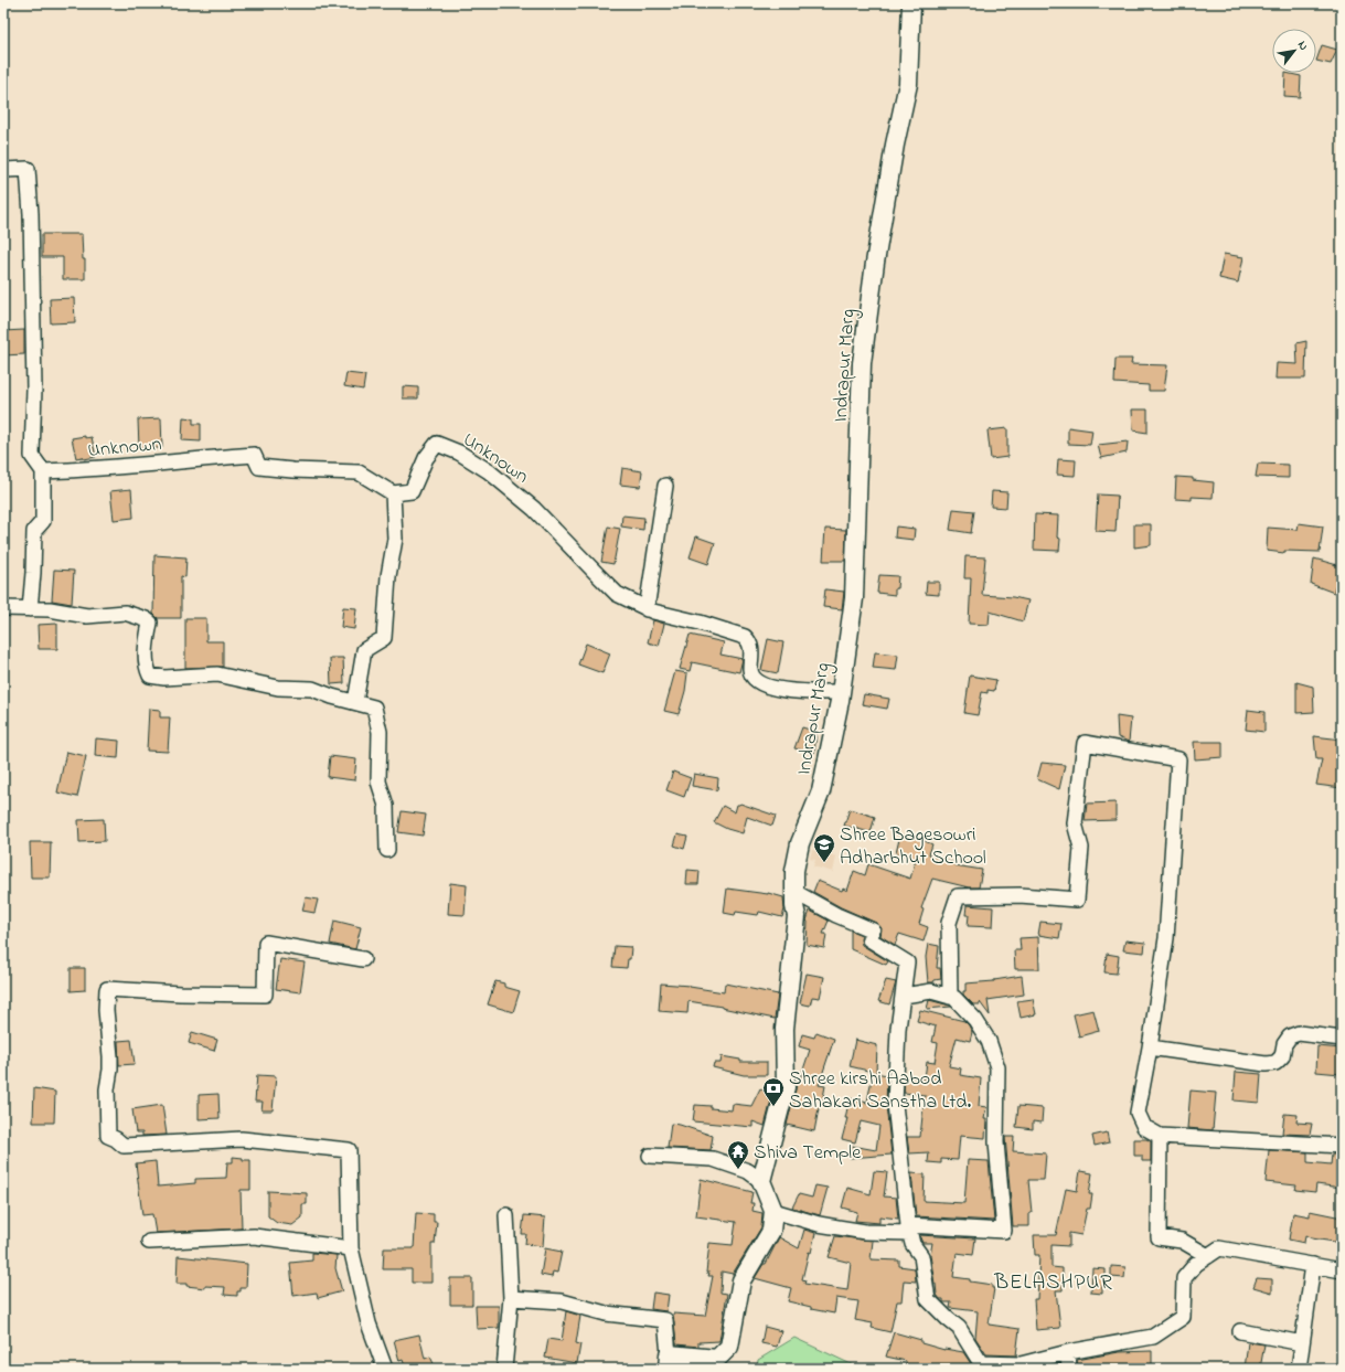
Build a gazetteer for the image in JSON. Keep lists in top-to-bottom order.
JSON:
{
  "streets": {
    "street": ["Indrapur Marg", "Unknown"]
  },
  "crossings": [
    ["Indrapur Marg", "Unknown"]
  ],
  "districts": ["BELASHPUR"],
  "places": {
    "school or university": ["Shree Bagesowri Adharbhut School"],
    "bank": ["Shree kirshi Aabod Sahakari Sanstha Ltd."],
    "temple": ["Shiva Temple"]
  },
  "north": "top right"
}
